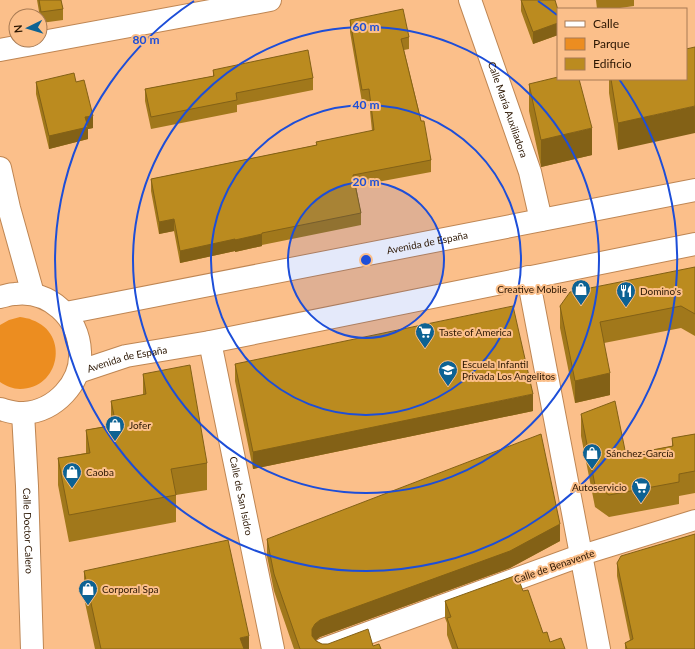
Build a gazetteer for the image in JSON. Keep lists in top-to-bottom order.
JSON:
{
  "streets": {
    "street": [
      "Calle María Auxiliadora",
      "Avenida de España",
      "Calle de San Isidro",
      "Calle Doctor Calero",
      "Calle de Benavente"
    ]
  },
  "crossings": [
    ["Calle María Auxiliadora", "Avenida de España"],
    ["Avenida de España", "Calle de San Isidro"]
  ],
  "places": {
    "shop": [
      "Creative Mobile",
      "Jofer",
      "Sánchez-García",
      "Caoba",
      "Corporal Spa"
    ],
    "restaurant": ["Domino's"],
    "supermarket": ["Taste of America", "Autoservicio"],
    "school or university": ["Escuela Infantil Privada Los Angelitos"]
  },
  "legend": ["Calle", "Parque", "Edificio"],
  "north": "left",
  "rings": [
    "60 m",
    "80 m",
    "40 m",
    "20 m"
  ]
}
